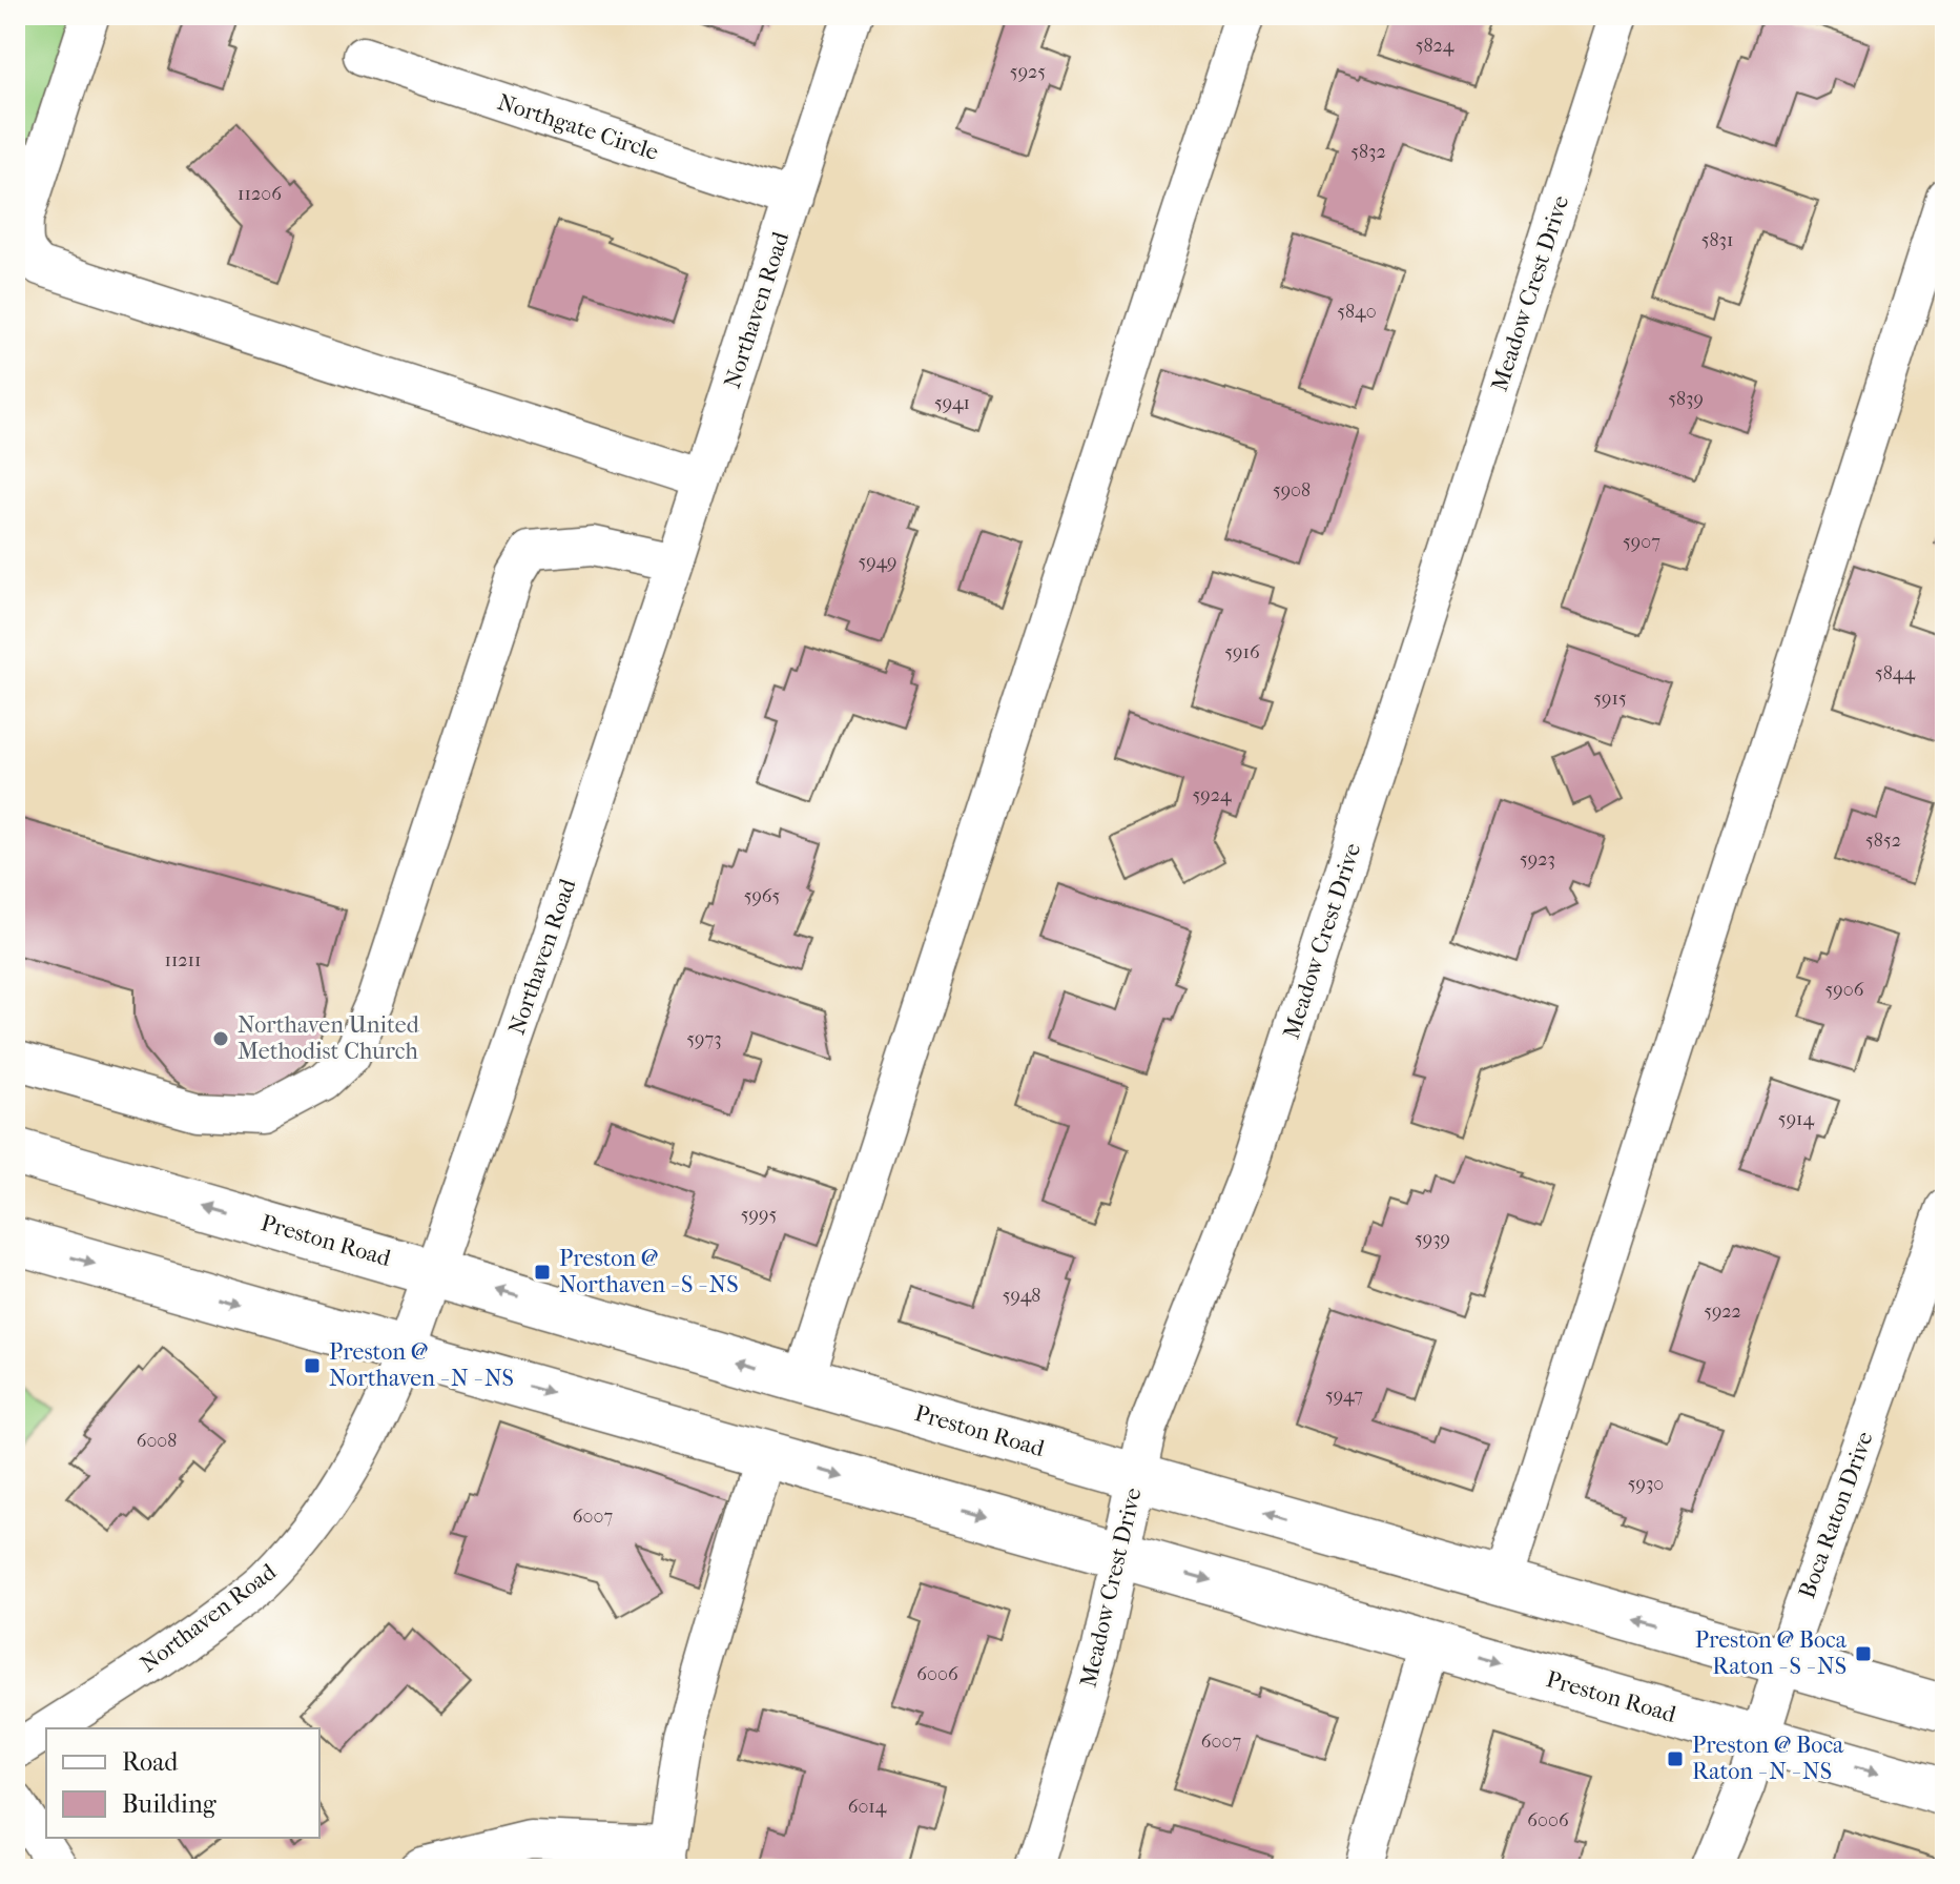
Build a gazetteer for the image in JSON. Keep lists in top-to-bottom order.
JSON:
{
  "streets": {
    "main road": ["Preston Road"],
    "street": [
      "Northgate Circle",
      "Meadow Crest Drive",
      "Northaven Road",
      "Boca Raton Drive"
    ]
  },
  "crossings": [
    ["Northgate Circle", "Northaven Road"],
    ["Meadow Crest Drive", "Preston Road"],
    ["Northaven Road", "Preston Road"],
    ["Preston Road", "Boca Raton Drive"]
  ],
  "places": {
    "other": ["Northaven United Methodist Church"],
    "transit": [
      "Preston @ Northaven - S - NS",
      "Preston @ Northaven - N - NS",
      "Preston @ Boca Raton - S - NS",
      "Preston @ Boca Raton - N - NS"
    ]
  },
  "house_numbers": [
    "5824",
    "5925",
    "5832",
    "11206",
    "5831",
    "5840",
    "5839",
    "5941",
    "5908",
    "5907",
    "5949",
    "5916",
    "5844",
    "5915",
    "5924",
    "5852",
    "5923",
    "5965",
    "11211",
    "5906",
    "5973",
    "5914",
    "5995",
    "5939",
    "5948",
    "5922",
    "5947",
    "6008",
    "5930",
    "6007",
    "6006",
    "6007",
    "6014",
    "6006"
  ],
  "legend": ["Road", "Building"]
}
